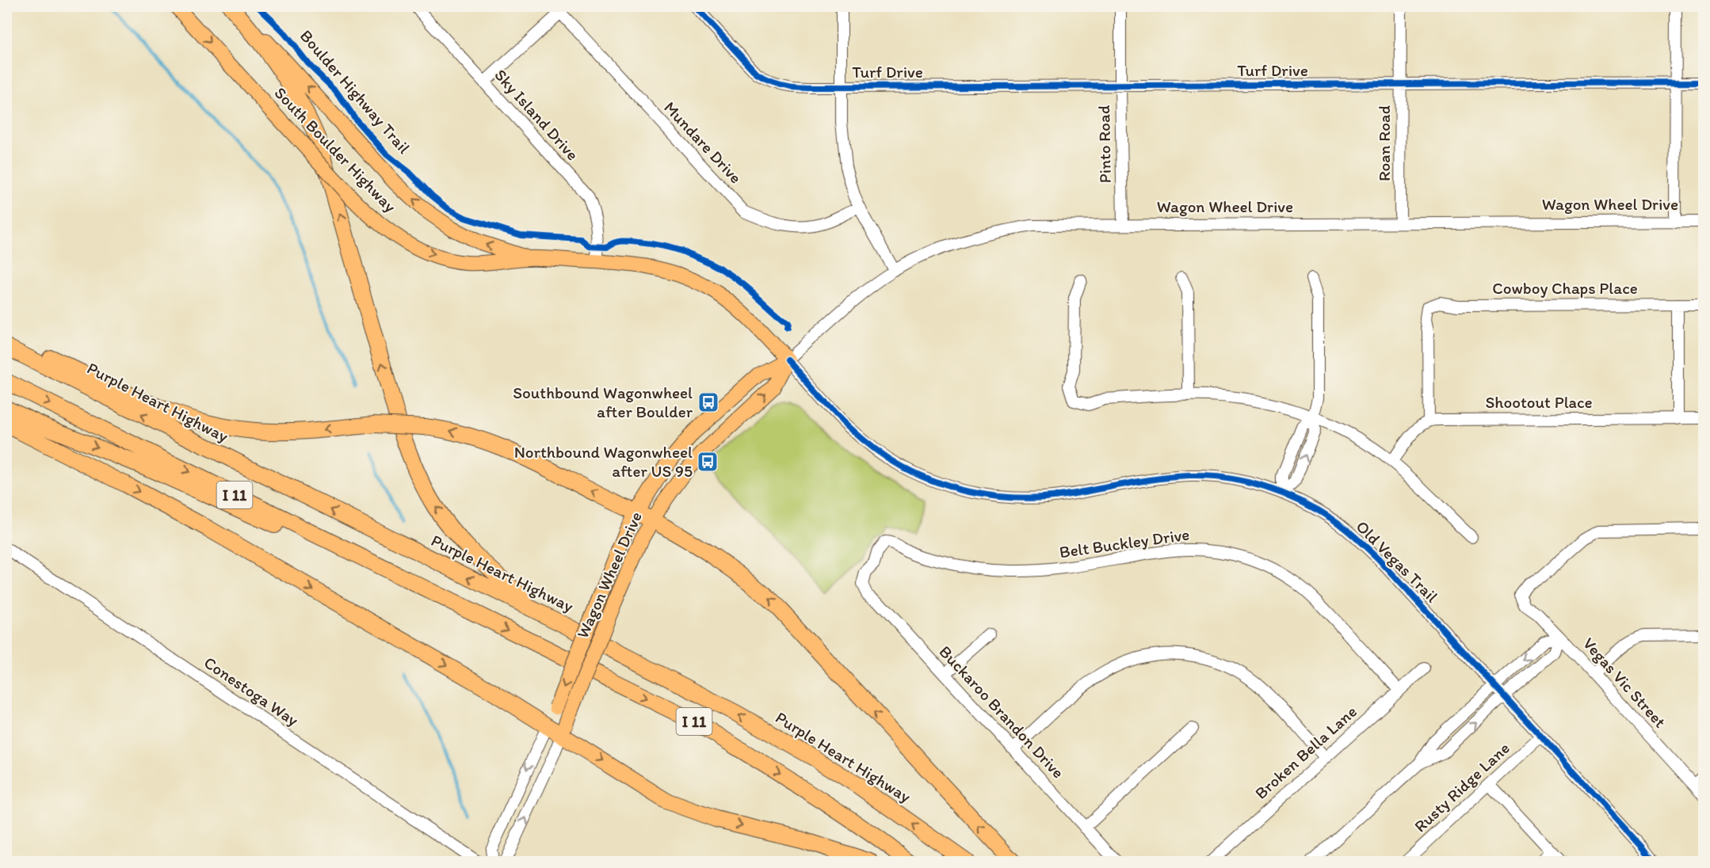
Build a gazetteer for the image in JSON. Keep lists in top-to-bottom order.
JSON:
{
  "streets": {
    "highway": ["Purple Heart Highway", "I 11"],
    "main road": ["South Boulder Highway", "Wagon Wheel Drive"],
    "street": [
      "Turf Drive",
      "Sky Island Drive",
      "Mundare Drive",
      "Roan Road",
      "Pinto Road",
      "Cowboy Chaps Place",
      "Shootout Place",
      "Belt Buckley Drive",
      "Old Vegas Trail",
      "Vegas Vic Street",
      "Conestoga Way",
      "Buckaroo Brandon Drive",
      "Broken Bella Lane",
      "Rusty Ridge Lane"
    ],
    "cycle path": ["Boulder Highway Trail"]
  },
  "crossings": [
    ["Turf Drive", "Roan Road"],
    ["Turf Drive", "Pinto Road"],
    ["Sky Island Drive", "South Boulder Highway"],
    ["Roan Road", "Wagon Wheel Drive"],
    ["Pinto Road", "Wagon Wheel Drive"],
    ["South Boulder Highway", "Wagon Wheel Drive"],
    ["South Boulder Highway", "Old Vegas Trail"],
    ["Wagon Wheel Drive", "Old Vegas Trail"],
    ["Cowboy Chaps Place", "Shootout Place"],
    ["Belt Buckley Drive", "Buckaroo Brandon Drive"],
    ["Belt Buckley Drive", "Broken Bella Lane"],
    ["Old Vegas Trail", "Rusty Ridge Lane"]
  ],
  "places": {
    "bus stop": ["Southbound Wagonwheel after Boulder", "Northbound Wagonwheel after US 95"]
  }
}
